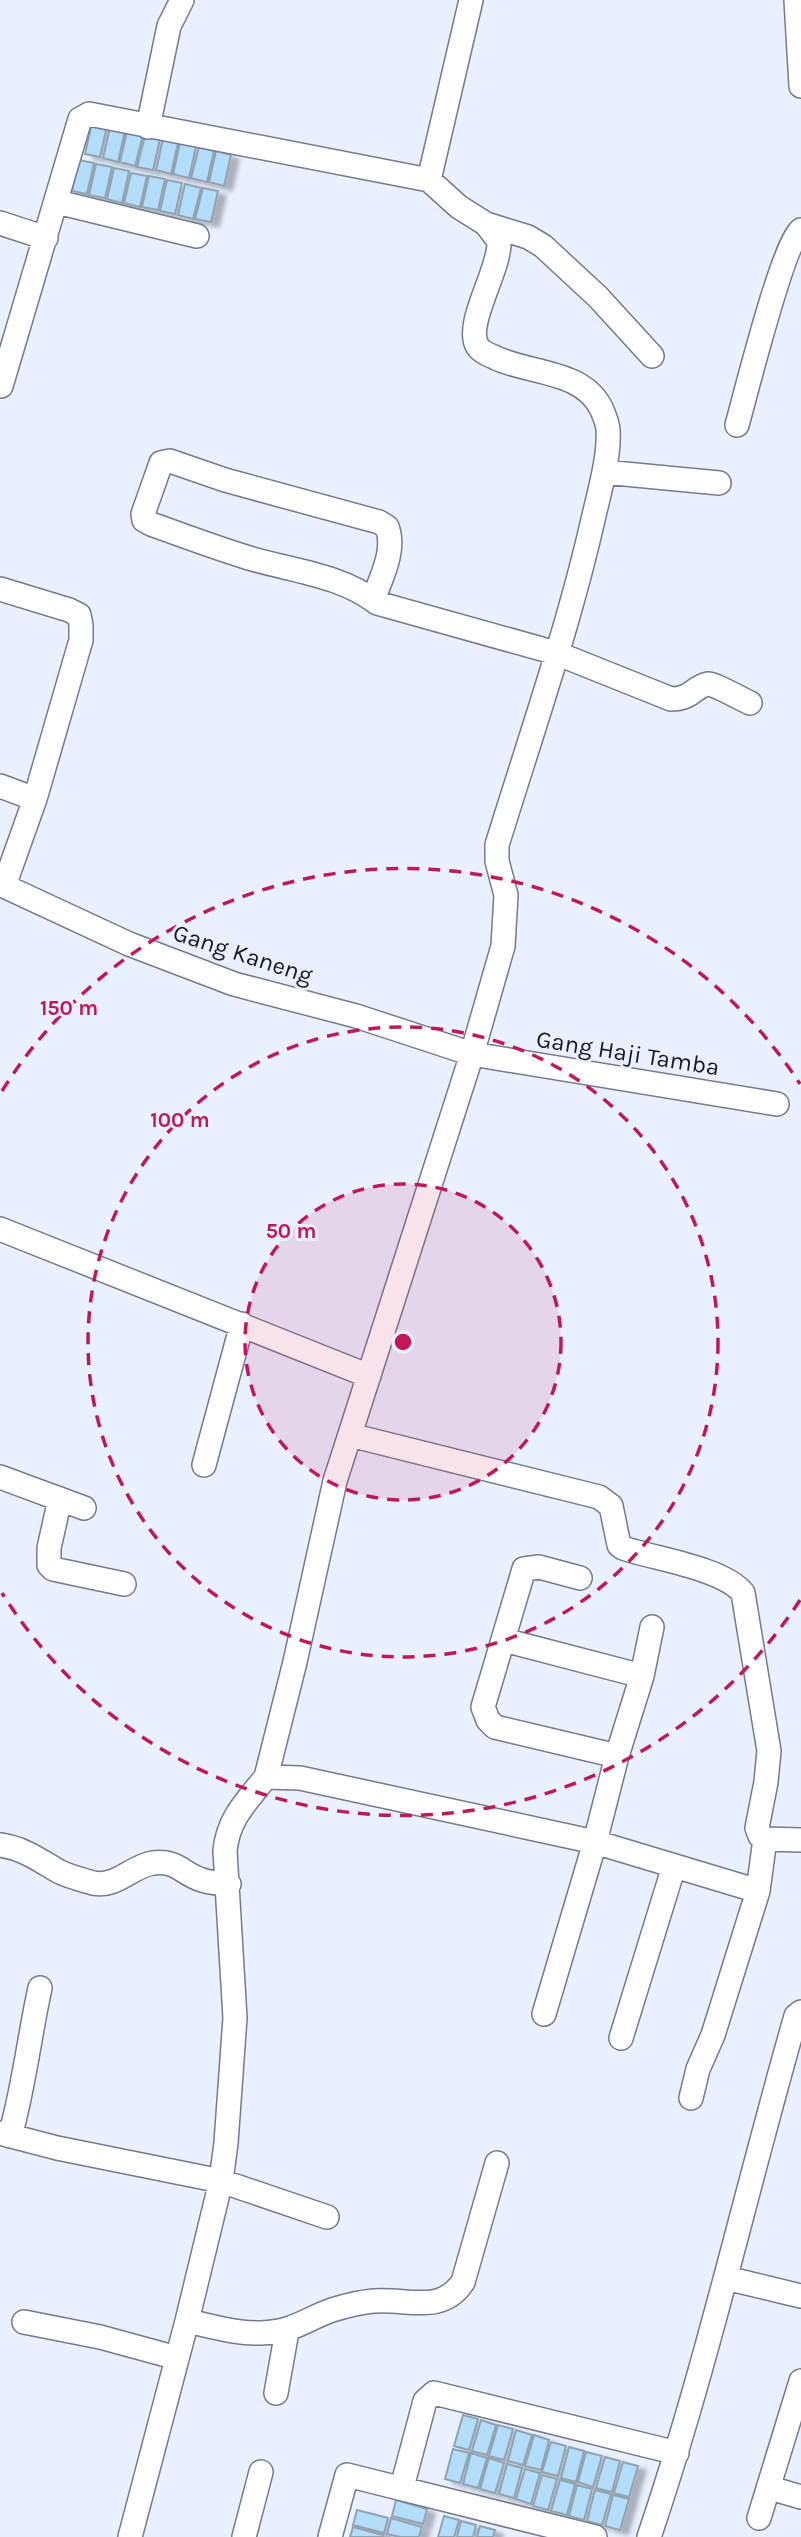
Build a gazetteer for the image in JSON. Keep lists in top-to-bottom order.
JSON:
{
  "streets": {
    "street": ["Gang Kaneng", "Gang Haji Tamba"]
  },
  "crossings": [
    ["Gang Kaneng", "Gang Haji Tamba"]
  ],
  "rings": ["150 m", "100 m", "50 m"]
}
